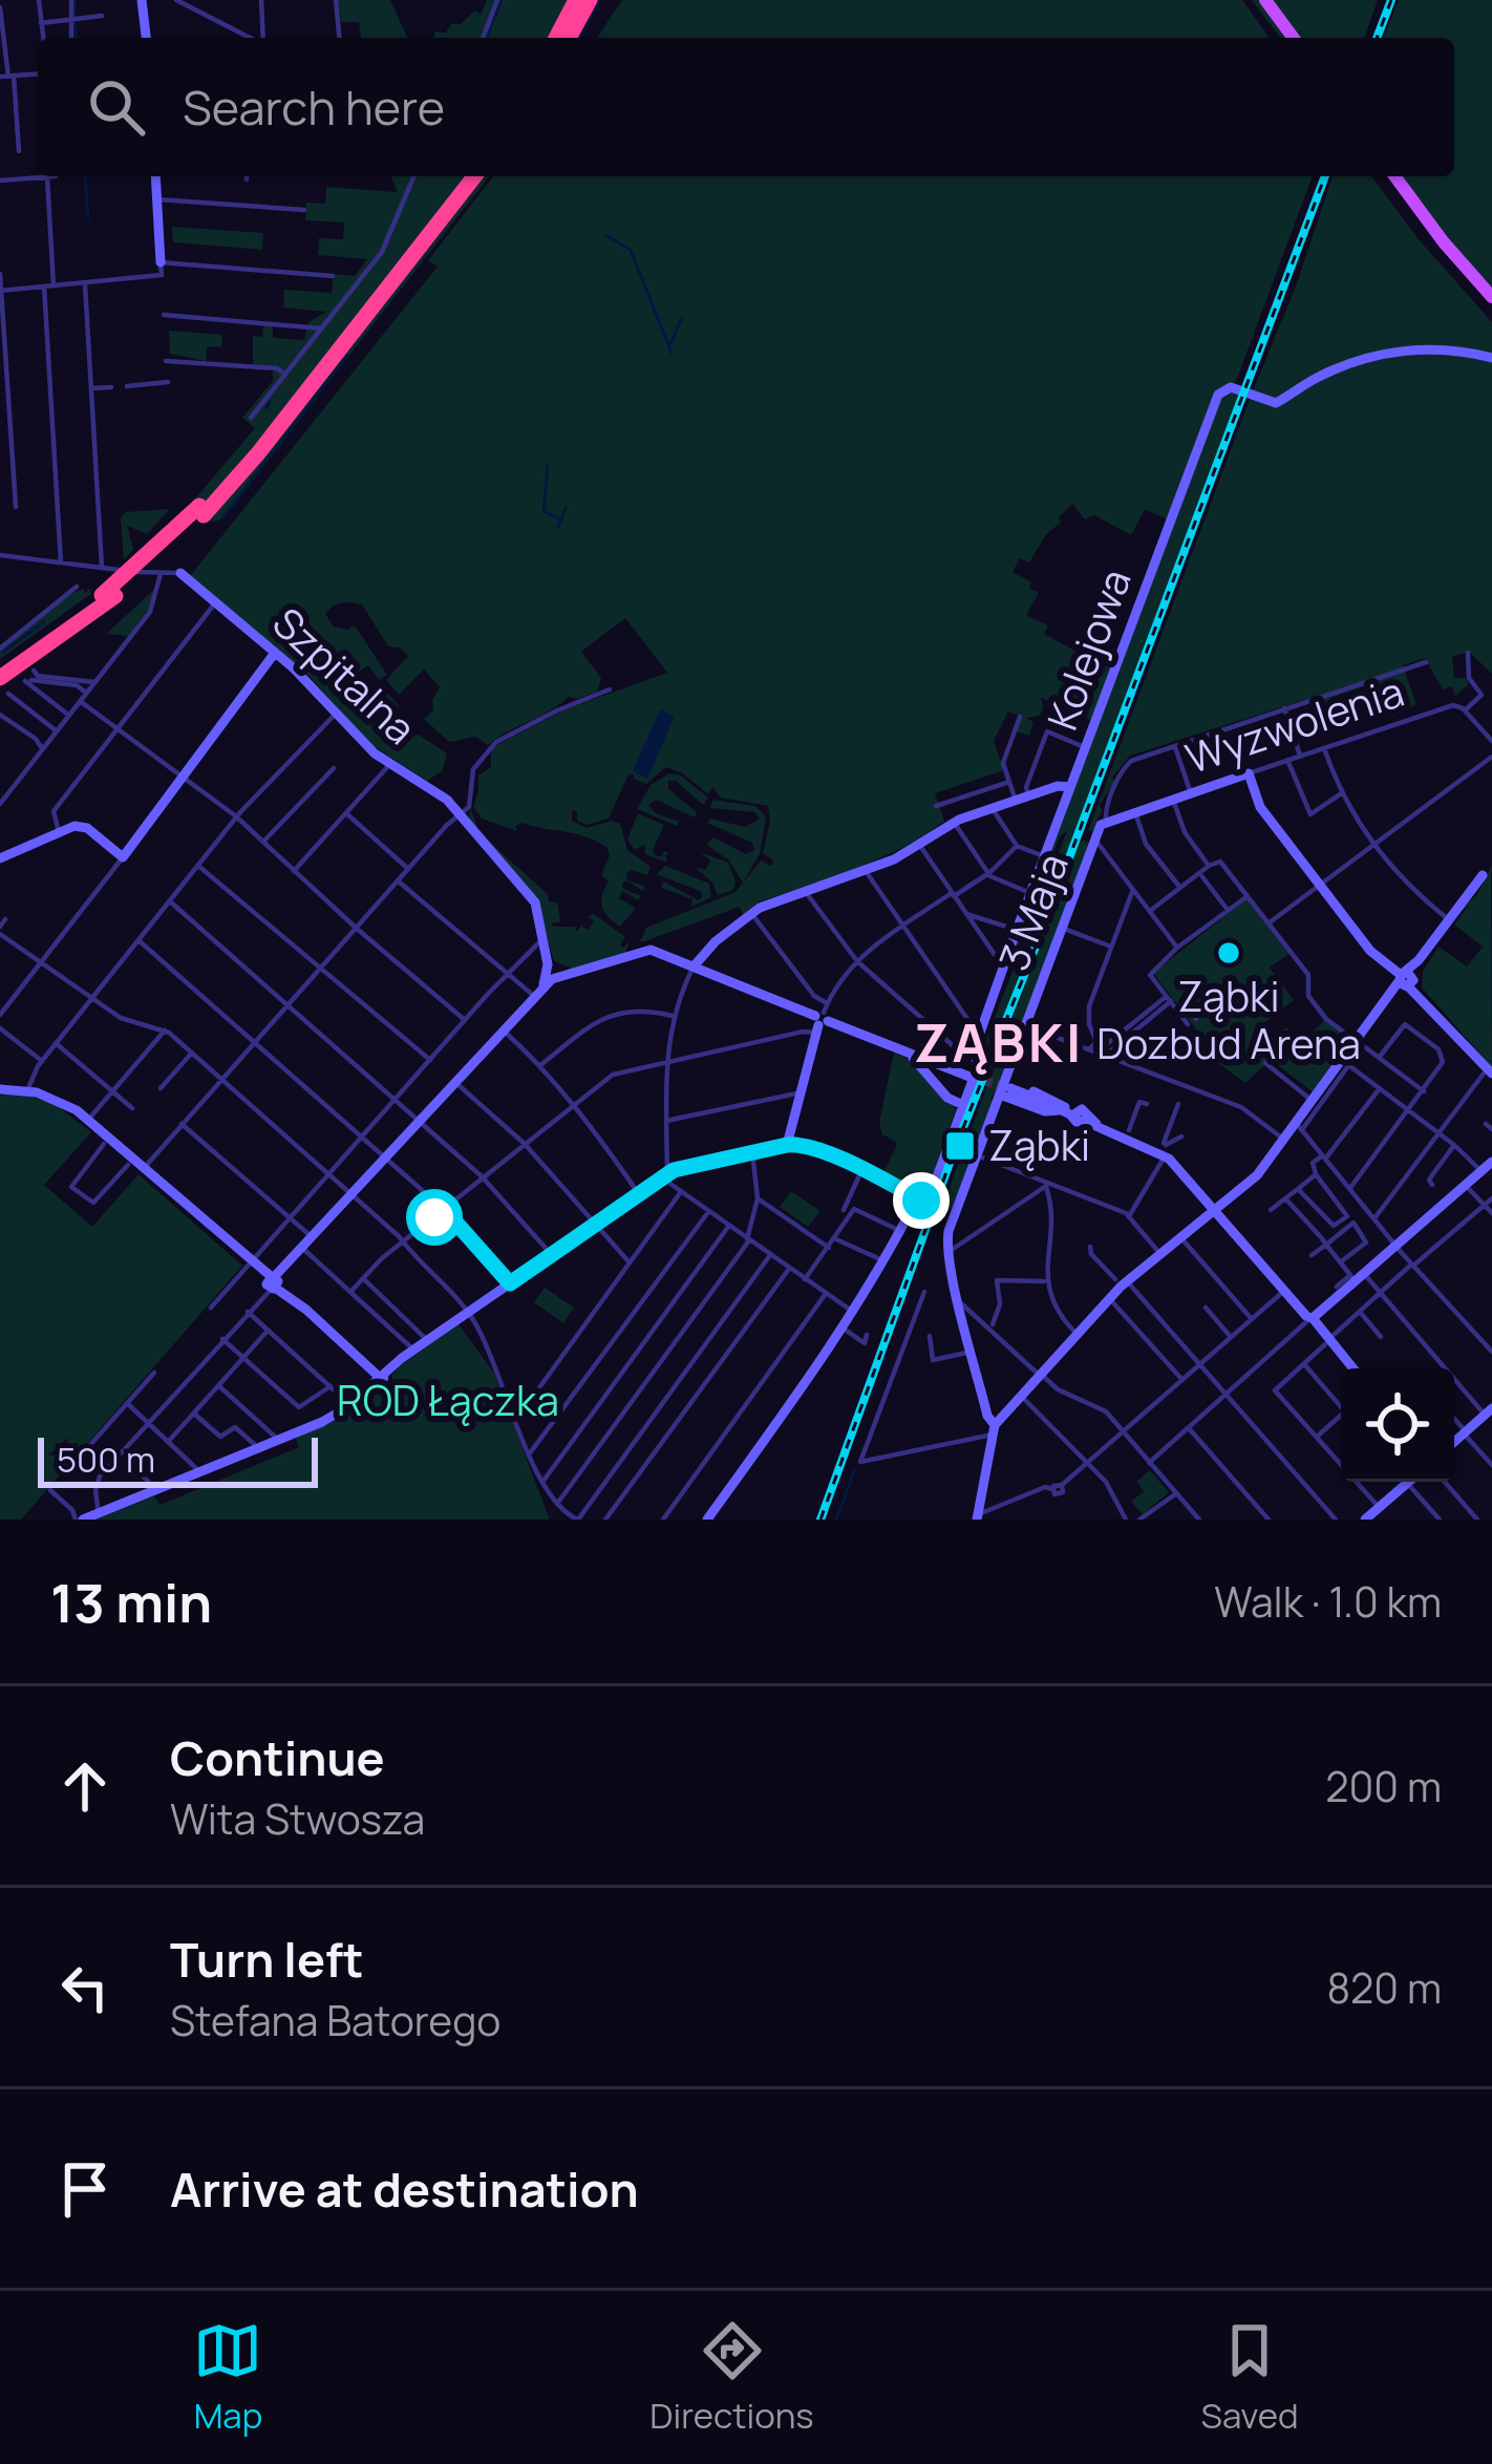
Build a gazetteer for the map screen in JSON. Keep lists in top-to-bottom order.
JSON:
{
  "streets": {
    "street": [
      "Kolejowa",
      "Szpitalna",
      "Wyzwolenia",
      "3 Maja"
    ]
  },
  "crossings": [
    ["Wyzwolenia", "3 Maja"]
  ],
  "districts": ["ZĄBKI"],
  "parks": ["ROD Łączka"],
  "places": {
    "other": ["Ząbki Dozbud Arena"],
    "transit": ["Ząbki"]
  },
  "scale_bar": "500 m",
  "page": {
    "search": "Search here",
    "scale": "500 m",
    "heading": ["13 min", "Walk · 1.0 km"],
    "list": [
      ["Continue", "Wita Stwosza", "200 m"],
      ["Turn left", "Stefana Batorego", "820 m"],
      "Arrive at destination"
    ],
    "nav": ["Map", "Directions", "Saved"]
  }
}
